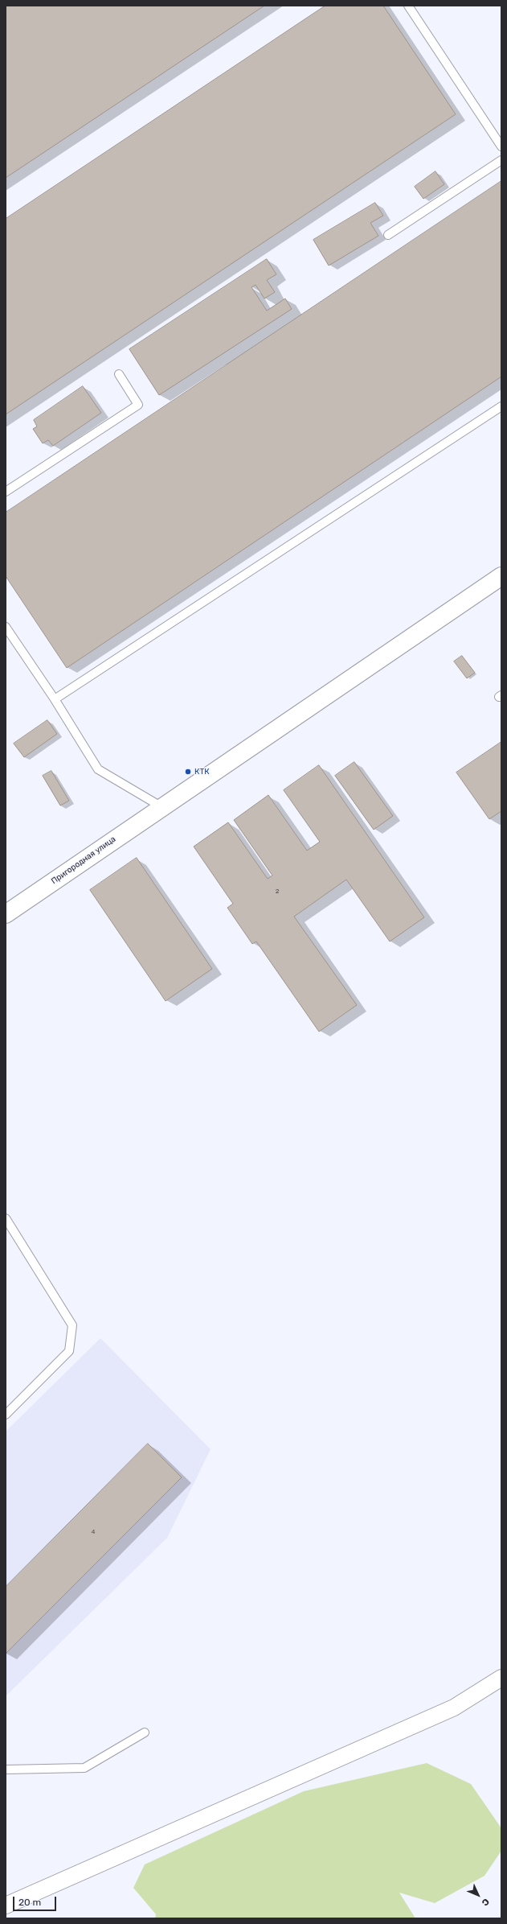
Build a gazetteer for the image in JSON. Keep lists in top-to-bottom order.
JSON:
{
  "streets": {
    "street": ["Пригородная улица"]
  },
  "places": ["КТК"],
  "house_numbers": ["2", "4"],
  "scale_bar": "20 m",
  "north": "bottom right"
}
